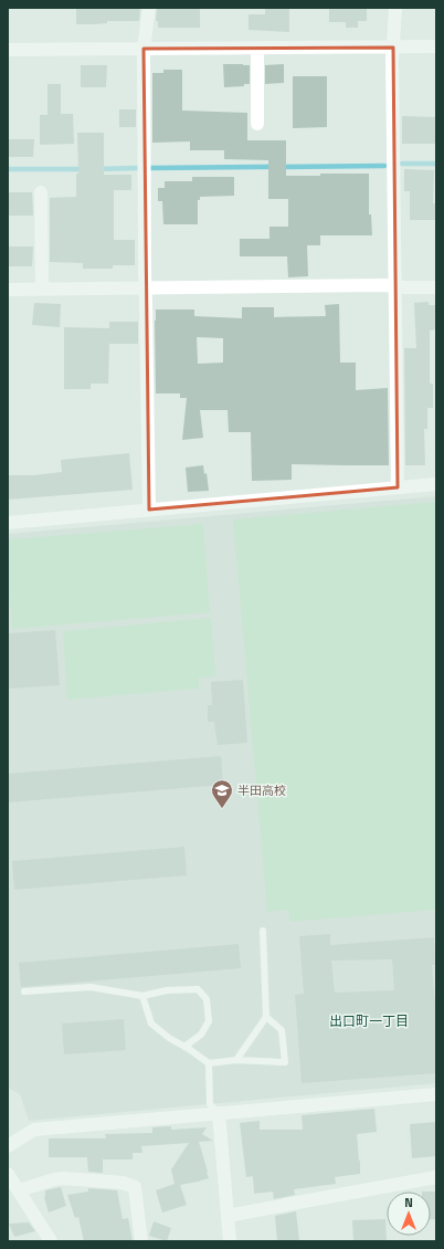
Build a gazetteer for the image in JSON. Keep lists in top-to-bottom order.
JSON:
{
  "districts": ["出口町一丁目"],
  "places": {
    "school or university": ["半田高校"]
  },
  "north": "top"
}
